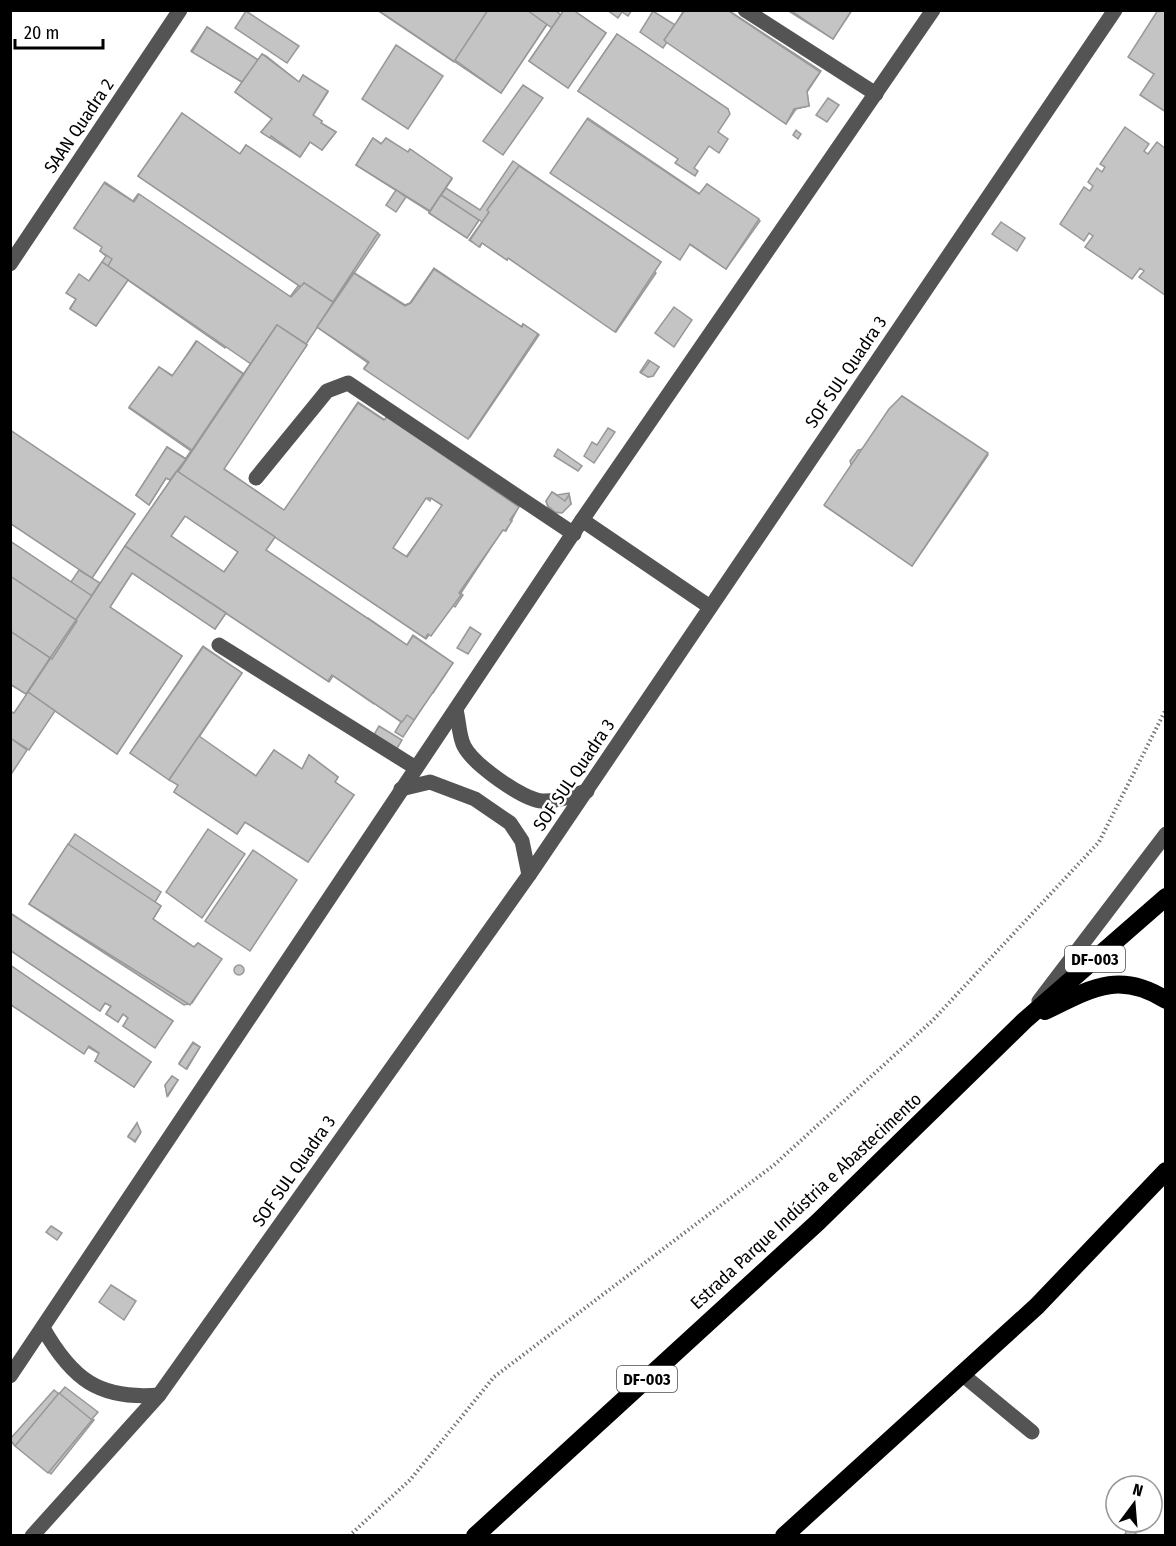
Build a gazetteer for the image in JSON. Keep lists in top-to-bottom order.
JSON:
{
  "streets": {
    "highway": ["DF-003", "Estrada Parque Indústria e Abastecimento"],
    "street": ["SAAN Quadra 2", "SOF SUL Quadra 3"]
  },
  "scale_bar": "20 m",
  "north": "top"
}
